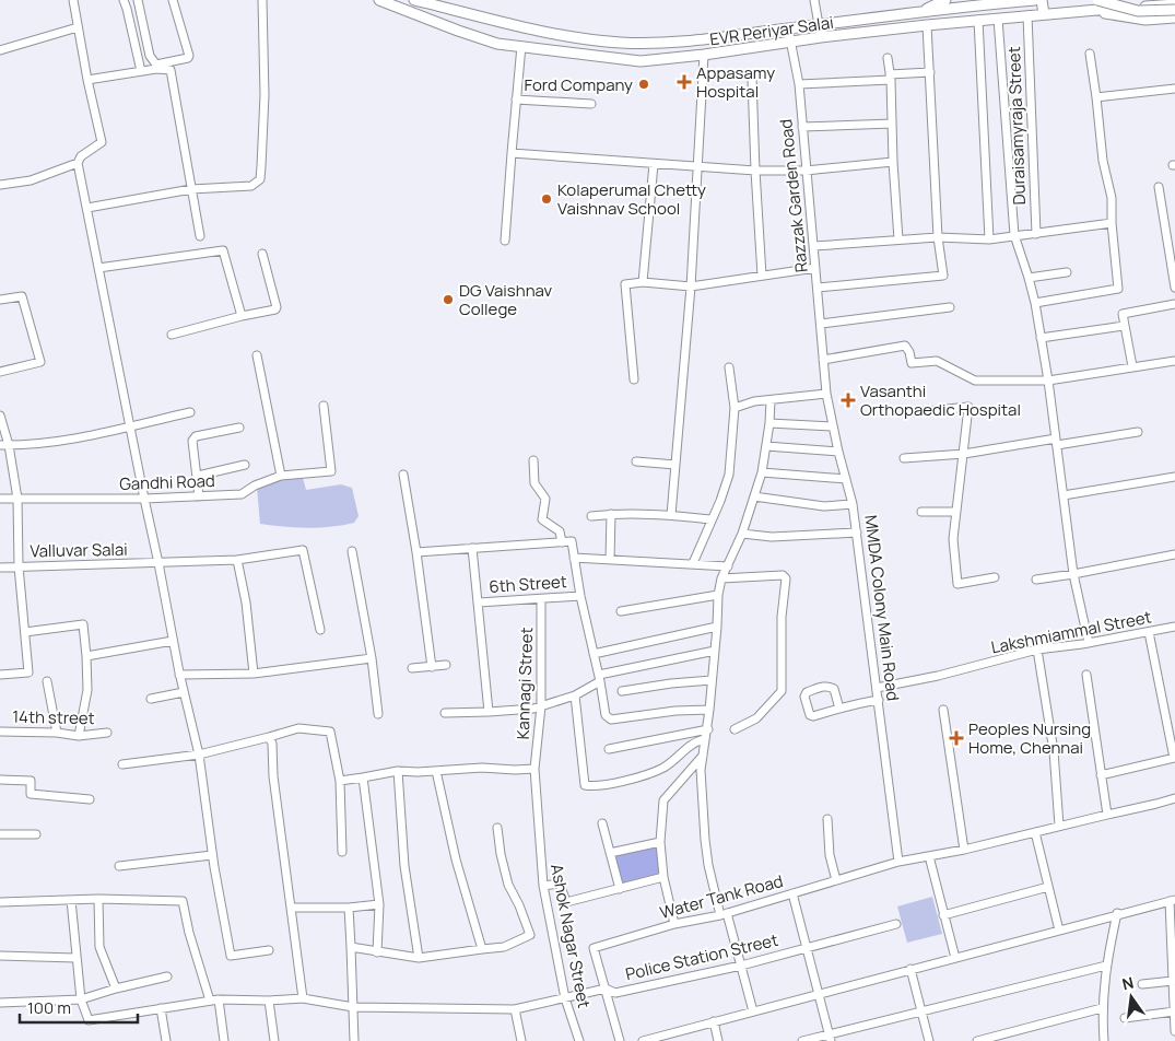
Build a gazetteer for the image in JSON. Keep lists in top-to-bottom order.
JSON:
{
  "streets": {
    "main road": ["EVR Periyar Salai"],
    "street": [
      "Duraisamyraja Street",
      "Razzak Garden Road",
      "Gandhi Road",
      "Valluvar Salai",
      "6th Street",
      "MMDA Colony Main Road",
      "Lakshmiammal Street",
      "Kannagi Street",
      "14th street",
      "Water Tank Road",
      "Ashok Nagar Street",
      "Police Station Street"
    ]
  },
  "crossings": [
    ["EVR Periyar Salai", "Duraisamyraja Street"],
    ["EVR Periyar Salai", "Razzak Garden Road"],
    ["Razzak Garden Road", "MMDA Colony Main Road"],
    ["6th Street", "Kannagi Street"],
    ["MMDA Colony Main Road", "Lakshmiammal Street"],
    ["MMDA Colony Main Road", "Water Tank Road"],
    ["Kannagi Street", "Ashok Nagar Street"],
    ["Water Tank Road", "Police Station Street"],
    ["Ashok Nagar Street", "Police Station Street"]
  ],
  "places": {
    "health": ["Appasamy Hospital", "Vasanthi Orthopaedic Hospital", "Peoples Nursing Home, Chennai"],
    "other": ["Ford Company", "Kolaperumal Chetty Vaishnav School", "DG Vaishnav College"]
  },
  "scale_bar": "100 m",
  "north": "top"
}
